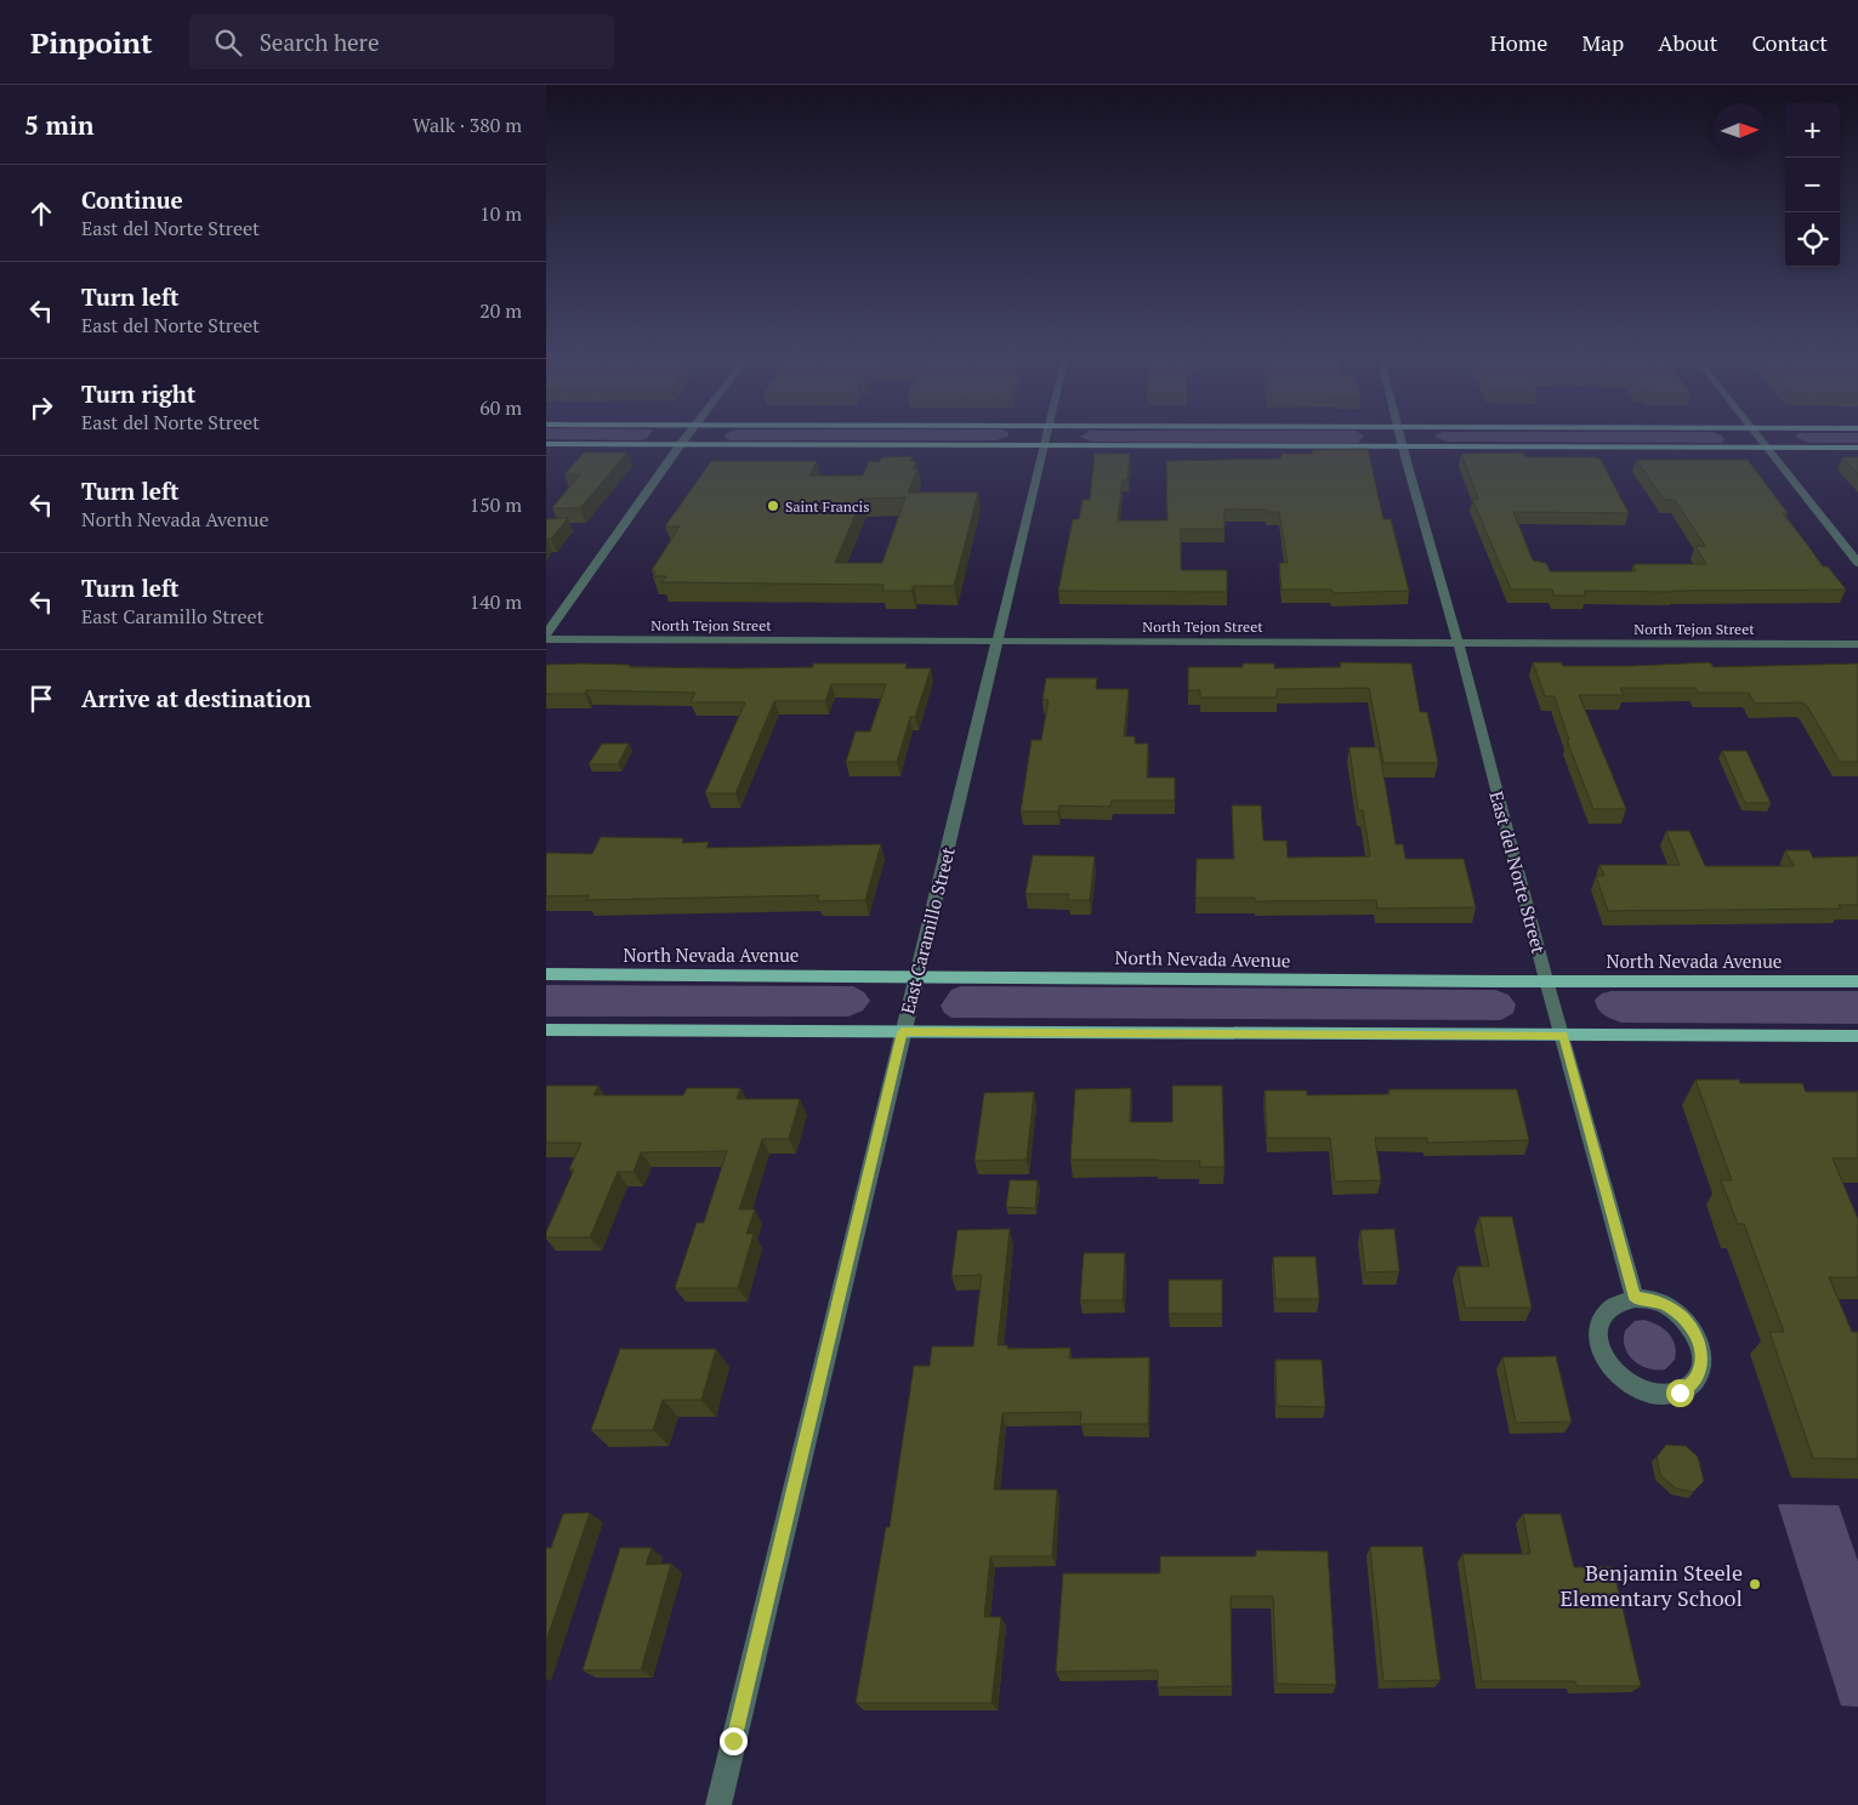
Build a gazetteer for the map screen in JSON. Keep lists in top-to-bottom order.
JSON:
{
  "streets": {
    "main road": ["North Nevada Avenue"],
    "street": ["North Tejon Street", "East del Norte Street", "East Caramillo Street"]
  },
  "crossings": [
    ["North Tejon Street", "East del Norte Street"],
    ["North Tejon Street", "East Caramillo Street"],
    ["East del Norte Street", "North Nevada Avenue"],
    ["East Caramillo Street", "North Nevada Avenue"]
  ],
  "places": ["Saint Francis", "Benjamin Steele Elementary School"],
  "north": "right",
  "page": {
    "header": "Pinpoint",
    "search": "Search here",
    "nav": [
      "Home",
      "Map",
      "About",
      "Contact"
    ],
    "heading": ["5 min", "Walk · 380 m"],
    "map_buttons": ["+", "−"],
    "list": [
      ["Continue", "East del Norte Street", "10 m"],
      ["Turn left", "East del Norte Street", "20 m"],
      ["Turn right", "East del Norte Street", "60 m"],
      ["Turn left", "North Nevada Avenue", "150 m"],
      ["Turn left", "East Caramillo Street", "140 m"],
      "Arrive at destination"
    ]
  }
}
